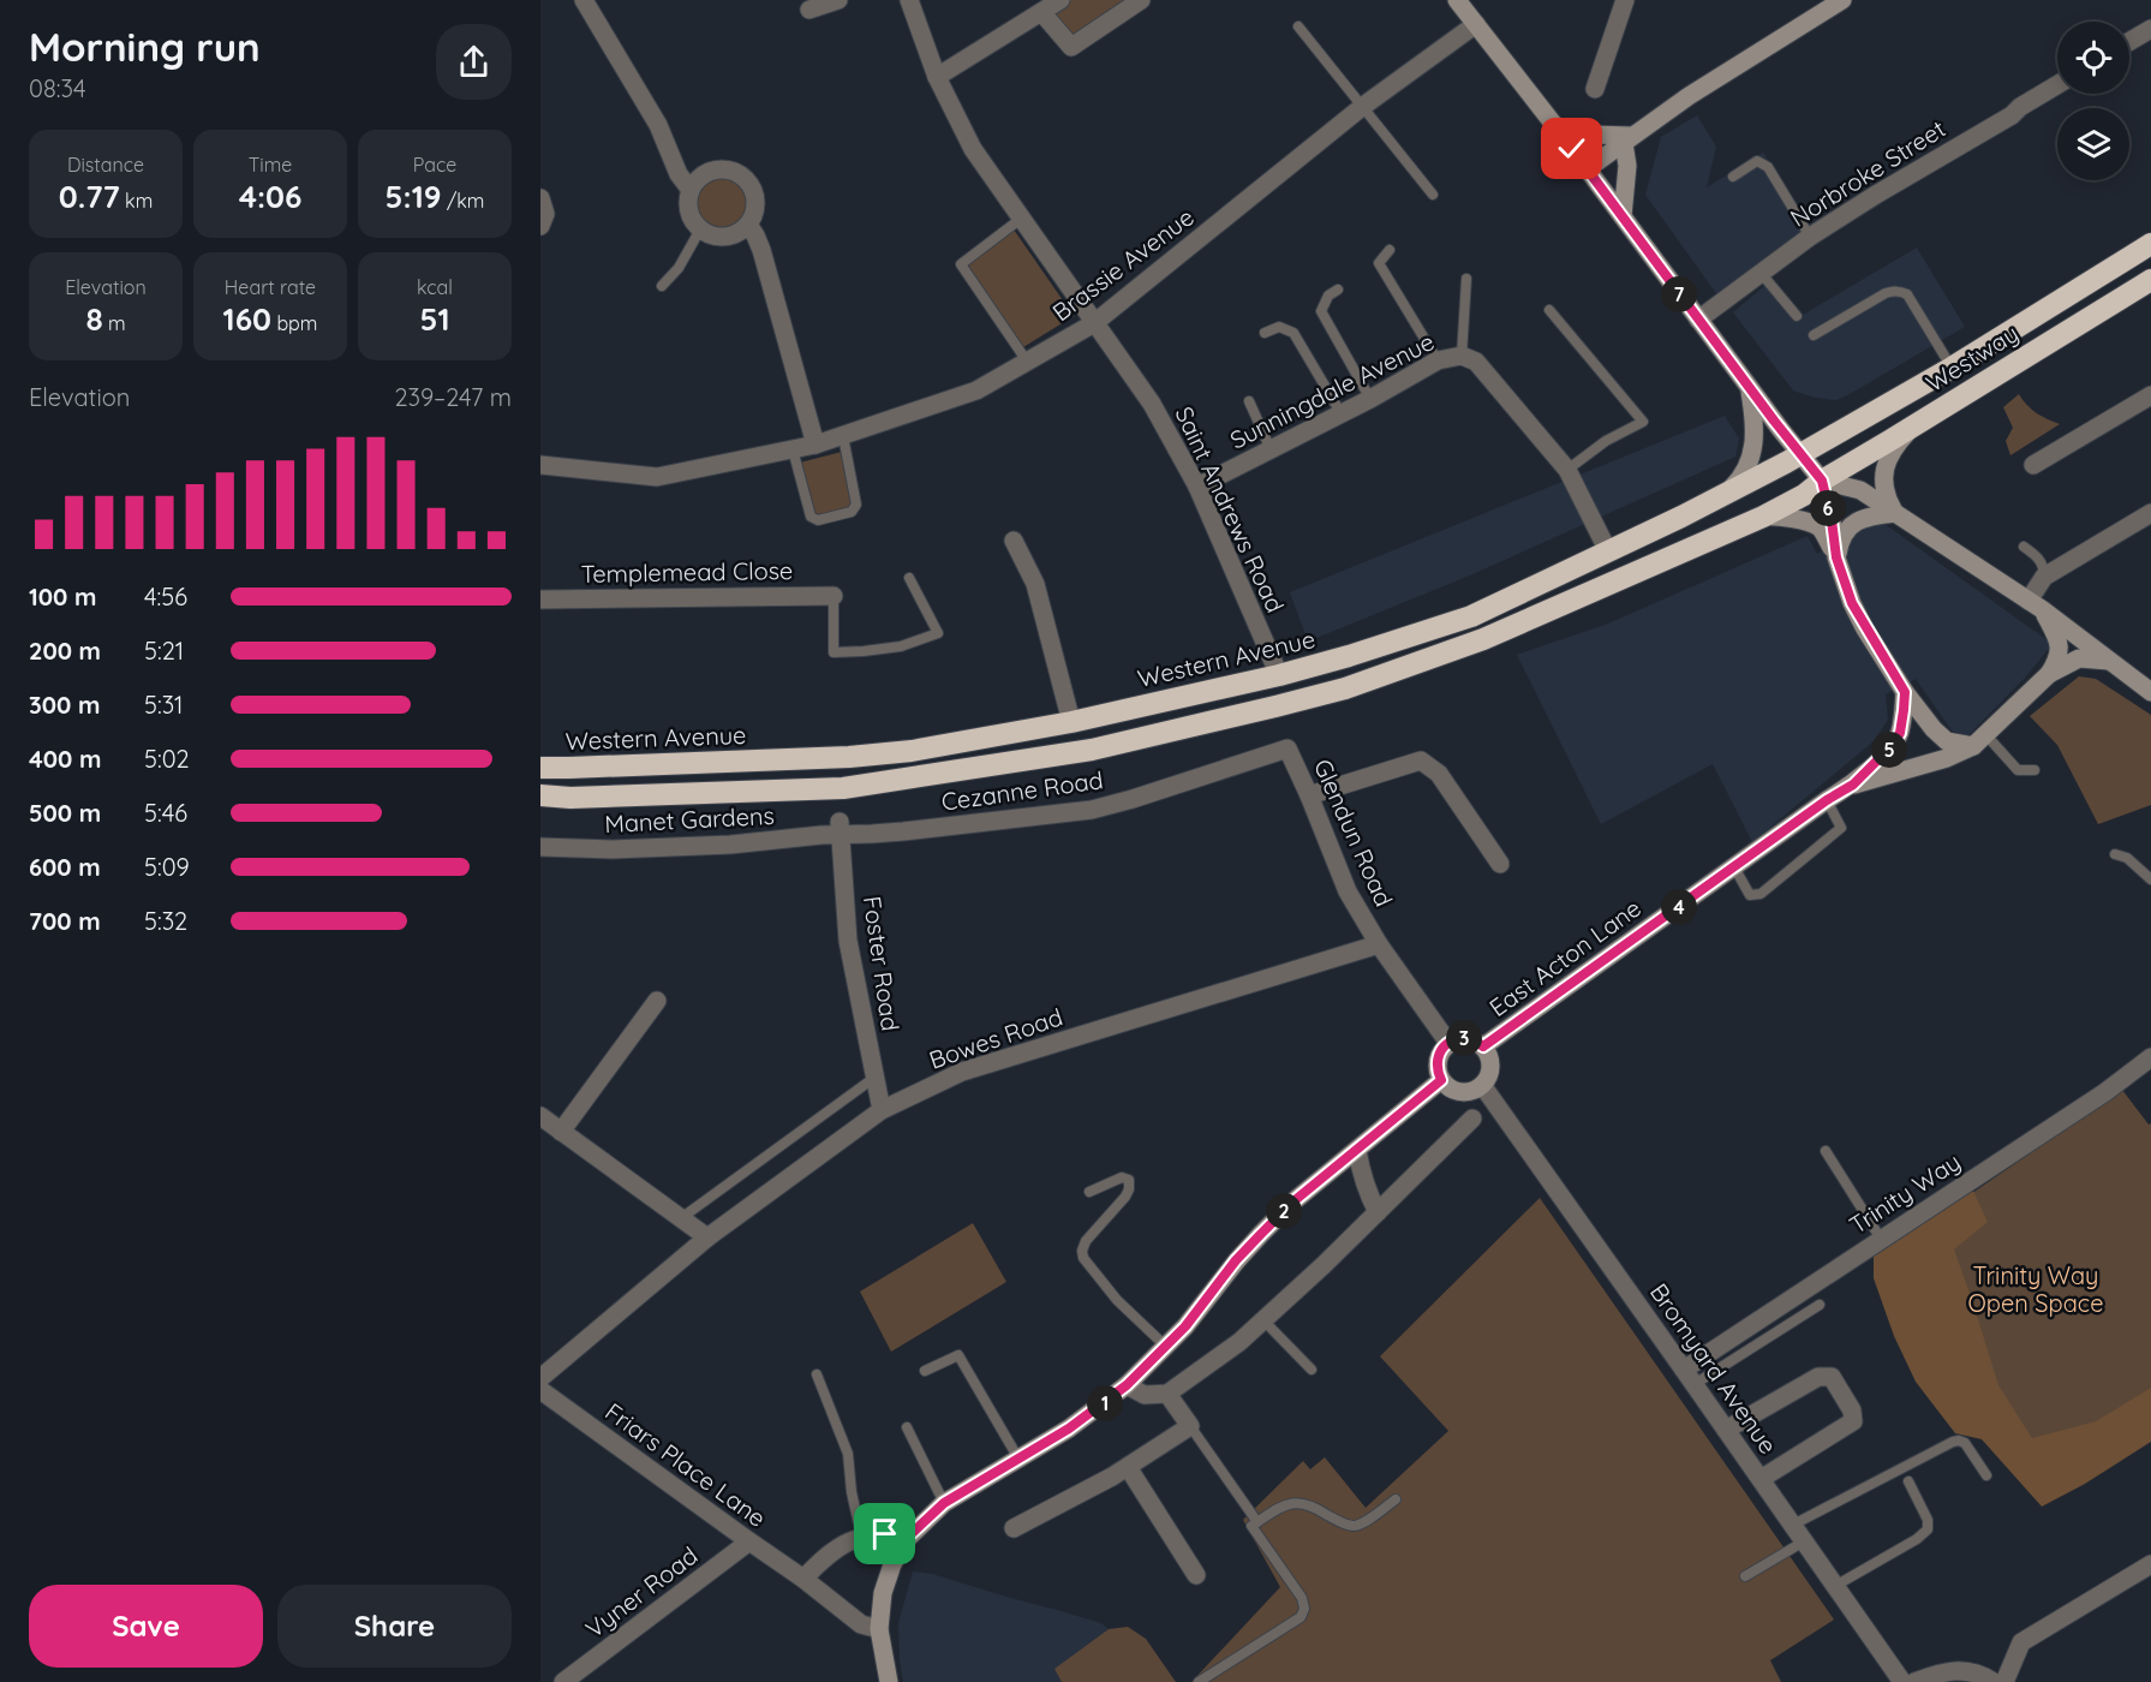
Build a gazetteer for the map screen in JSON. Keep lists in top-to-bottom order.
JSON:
{
  "streets": {
    "highway": ["Westway", "Western Avenue"],
    "street": [
      "Norbroke Street",
      "Brassie Avenue",
      "Sunningdale Avenue",
      "Saint Andrews Road",
      "Templemead Close",
      "Cezanne Road",
      "Manet Gardens",
      "Glendun Road",
      "East Acton Lane",
      "Foster Road",
      "Bowes Road",
      "Trinity Way",
      "Bromyard Avenue",
      "Friars Place Lane",
      "Vyner Road"
    ]
  },
  "crossings": [
    ["Brassie Avenue", "Saint Andrews Road"],
    ["Westway", "Western Avenue"],
    ["Sunningdale Avenue", "Saint Andrews Road"],
    ["Sunningdale Avenue", "Western Avenue"],
    ["Saint Andrews Road", "Western Avenue"],
    ["Cezanne Road", "Manet Gardens"],
    ["Cezanne Road", "Glendun Road"],
    ["Cezanne Road", "Foster Road"],
    ["Manet Gardens", "Foster Road"],
    ["Glendun Road", "East Acton Lane"],
    ["Glendun Road", "Bowes Road"],
    ["Glendun Road", "Bromyard Avenue"],
    ["East Acton Lane", "Bromyard Avenue"],
    ["Foster Road", "Bowes Road"],
    ["Trinity Way", "Bromyard Avenue"],
    ["Friars Place Lane", "Vyner Road"]
  ],
  "parks": ["Trinity Way Open Space"],
  "page": {
    "heading": ["Morning run", "08:34"],
    "stats": [
      ["Distance", "0.77 km"],
      ["Time", "4:06"],
      ["Pace", "5:19 /km"],
      ["Elevation", "8 m"],
      ["Heart rate", "160 bpm"],
      ["kcal", "51"]
    ],
    "pins": [
      "7",
      "6",
      "5",
      "4",
      "3",
      "2",
      "1"
    ],
    "chart": ["Elevation", "239–247 m"],
    "list": [
      {
        "name": "100 m",
        "note": "4:56"
      },
      {
        "name": "200 m",
        "note": "5:21"
      },
      {
        "name": "300 m",
        "note": "5:31"
      },
      {
        "name": "400 m",
        "note": "5:02"
      },
      {
        "name": "500 m",
        "note": "5:46"
      },
      {
        "name": "600 m",
        "note": "5:09"
      },
      {
        "name": "700 m",
        "note": "5:32"
      }
    ],
    "buttons": ["Save", "Share"]
  }
}
